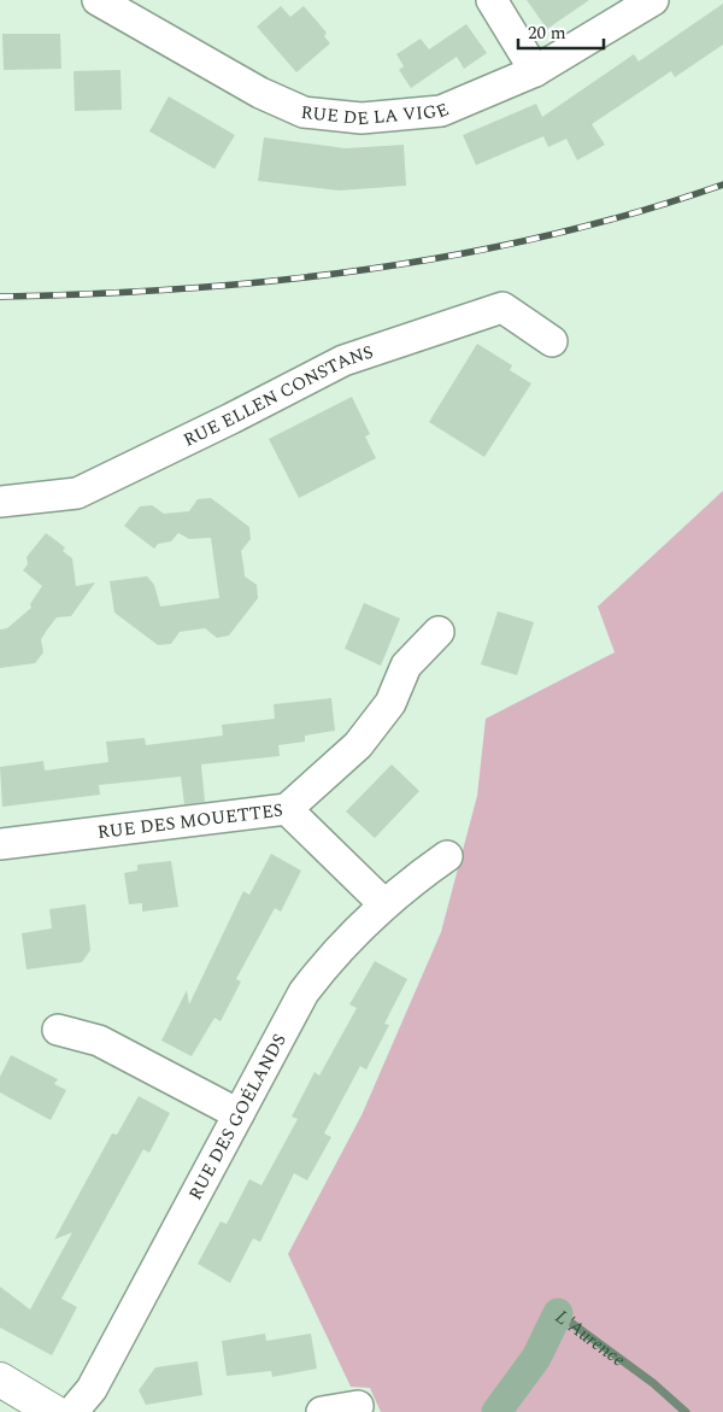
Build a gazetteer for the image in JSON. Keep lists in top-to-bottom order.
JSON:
{
  "streets": {
    "street": [
      "RUE DE LA VIGE",
      "RUE ELLEN CONSTANS",
      "RUE DES MOUETTES",
      "RUE DES GOÉLANDS"
    ]
  },
  "water": ["L'Aurence"],
  "scale_bar": "20 m"
}
